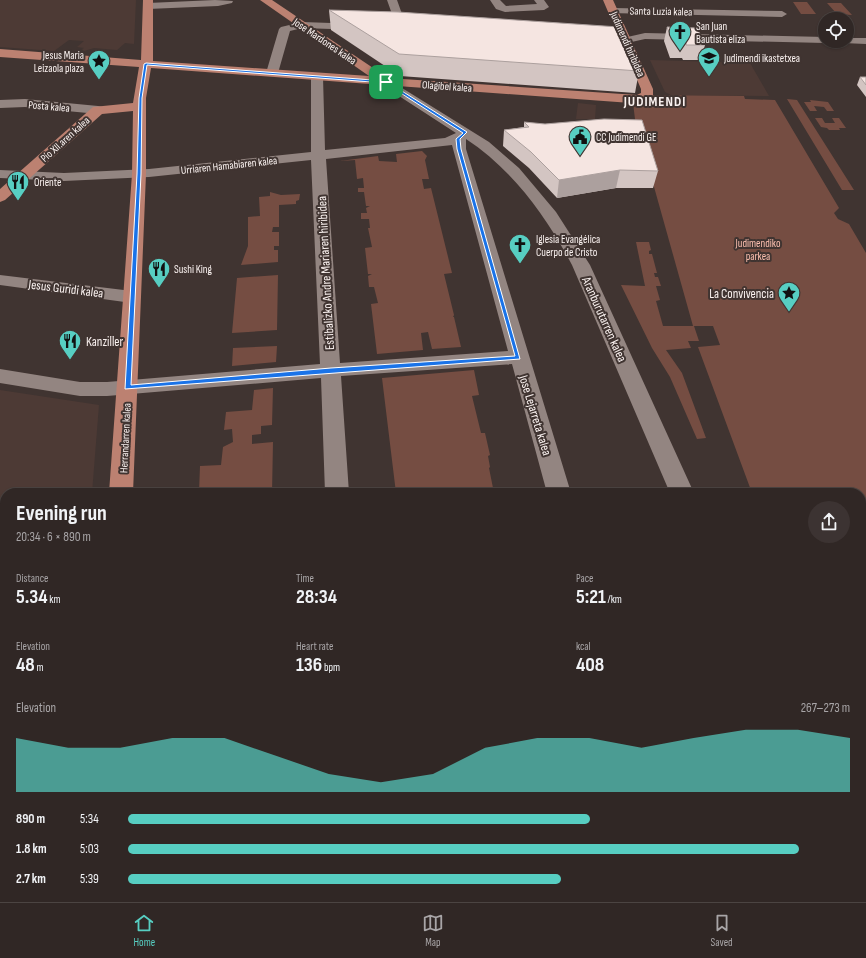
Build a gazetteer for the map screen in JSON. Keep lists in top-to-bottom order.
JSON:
{
  "streets": {
    "main road": [
      "Jose Mardones kalea",
      "Judimendi hiribidea",
      "Olagibel kalea",
      "Pio XII.aren kalea",
      "Herrandarren kalea"
    ],
    "street": [
      "Santa Luzia kalea",
      "Posta kalea",
      "Urriaren Hamabiaren kalea",
      "Estibalizko Andre Mariaren hiribidea",
      "Jesus Guridi kalea",
      "Aranburutarren kalea",
      "Jose Lejarreta kalea"
    ]
  },
  "crossings": [
    ["Santa Luzia kalea", "Judimendi hiribidea"],
    ["Jose Mardones kalea", "Olagibel kalea"],
    ["Jose Mardones kalea", "Urriaren Hamabiaren kalea"],
    ["Jose Mardones kalea", "Aranburutarren kalea"],
    ["Jose Mardones kalea", "Jose Lejarreta kalea"],
    ["Judimendi hiribidea", "Olagibel kalea"],
    ["Olagibel kalea", "Estibalizko Andre Mariaren hiribidea"],
    ["Olagibel kalea", "Herrandarren kalea"],
    ["Posta kalea", "Pio XII.aren kalea"],
    ["Pio XII.aren kalea", "Urriaren Hamabiaren kalea"],
    ["Pio XII.aren kalea", "Herrandarren kalea"],
    ["Urriaren Hamabiaren kalea", "Estibalizko Andre Mariaren hiribidea"],
    ["Urriaren Hamabiaren kalea", "Aranburutarren kalea"],
    ["Urriaren Hamabiaren kalea", "Jose Lejarreta kalea"],
    ["Urriaren Hamabiaren kalea", "Herrandarren kalea"],
    ["Jesus Guridi kalea", "Herrandarren kalea"],
    ["Aranburutarren kalea", "Jose Lejarreta kalea"]
  ],
  "districts": ["JUDIMENDI"],
  "parks": ["Judimendiko parkea"],
  "places": {
    "church": ["San Juan Bautista eliza", "Iglesia Evangélica Cuerpo de Cristo"],
    "school or university": ["Judimendi ikastetxea"],
    "place": ["Jesus Maria Leizaola plaza", "La Convivencia"],
    "public building": ["CC Judimendi GE"],
    "restaurant": ["Oriente", "Sushi King", "Kanziller"]
  },
  "page": {
    "heading": ["Evening run", "20:34 · 6 × 890 m"],
    "stats": [
      ["Distance", "5.34 km"],
      ["Time", "28:34"],
      ["Pace", "5:21 /km"],
      ["Elevation", "48 m"],
      ["Heart rate", "136 bpm"],
      ["kcal", "408"]
    ],
    "chart": ["Elevation", "267–273 m"],
    "list": [
      {
        "name": "890 m",
        "note": "5:34"
      },
      {
        "name": "1.8 km",
        "note": "5:03"
      },
      {
        "name": "2.7 km",
        "note": "5:39"
      }
    ],
    "tabs": ["Home", "Map", "Saved"]
  }
}
